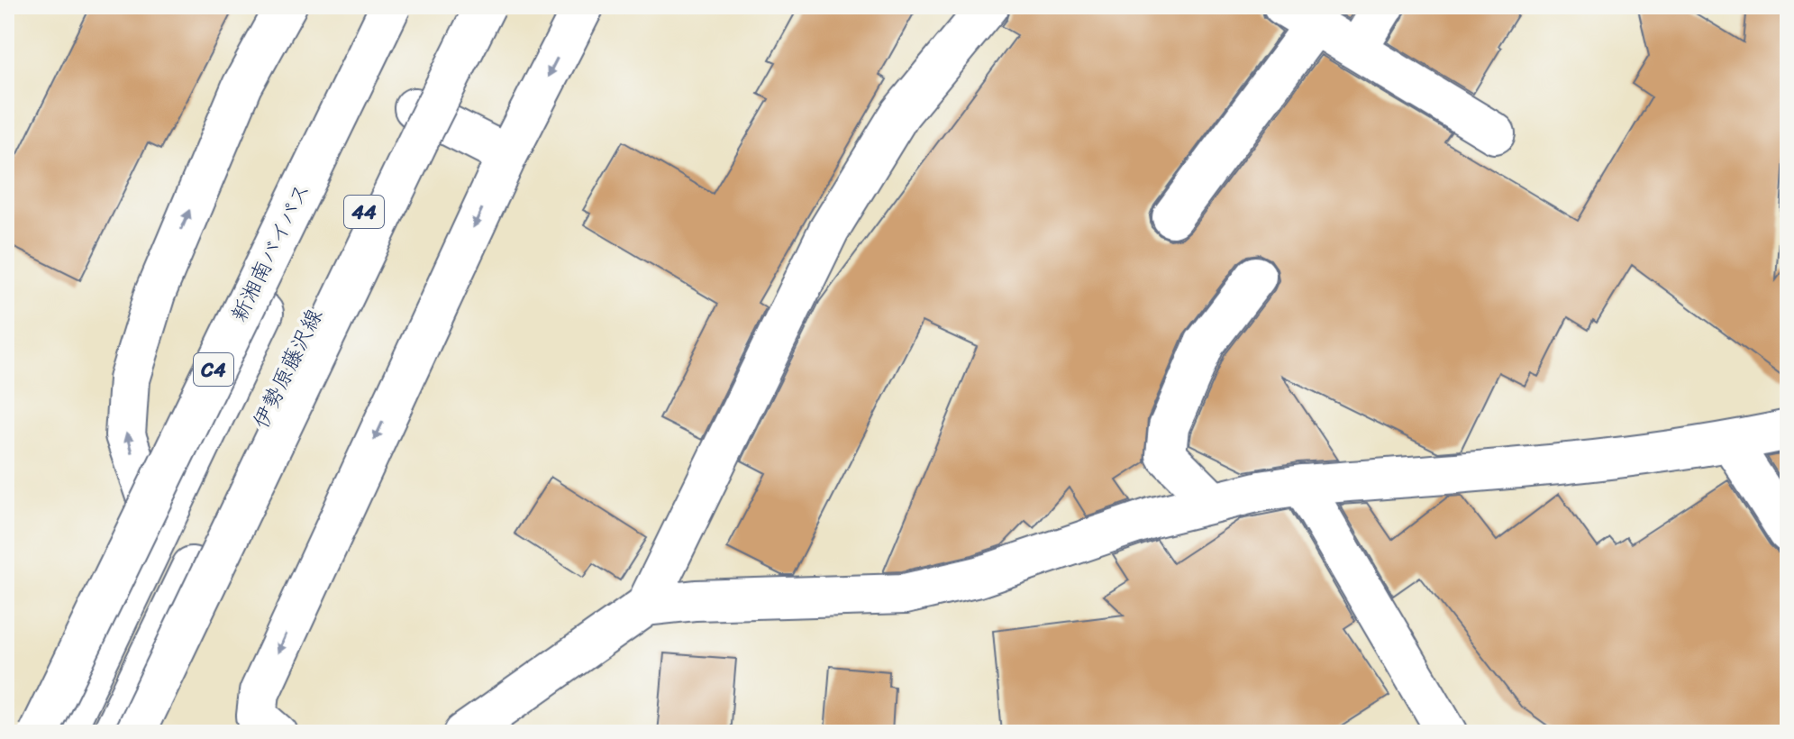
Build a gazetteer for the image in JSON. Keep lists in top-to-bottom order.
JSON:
{
  "streets": {
    "main road": [
      "44",
      "新湘南バイパス",
      "伊勢原藤沢線",
      "C4"
    ]
  }
}
